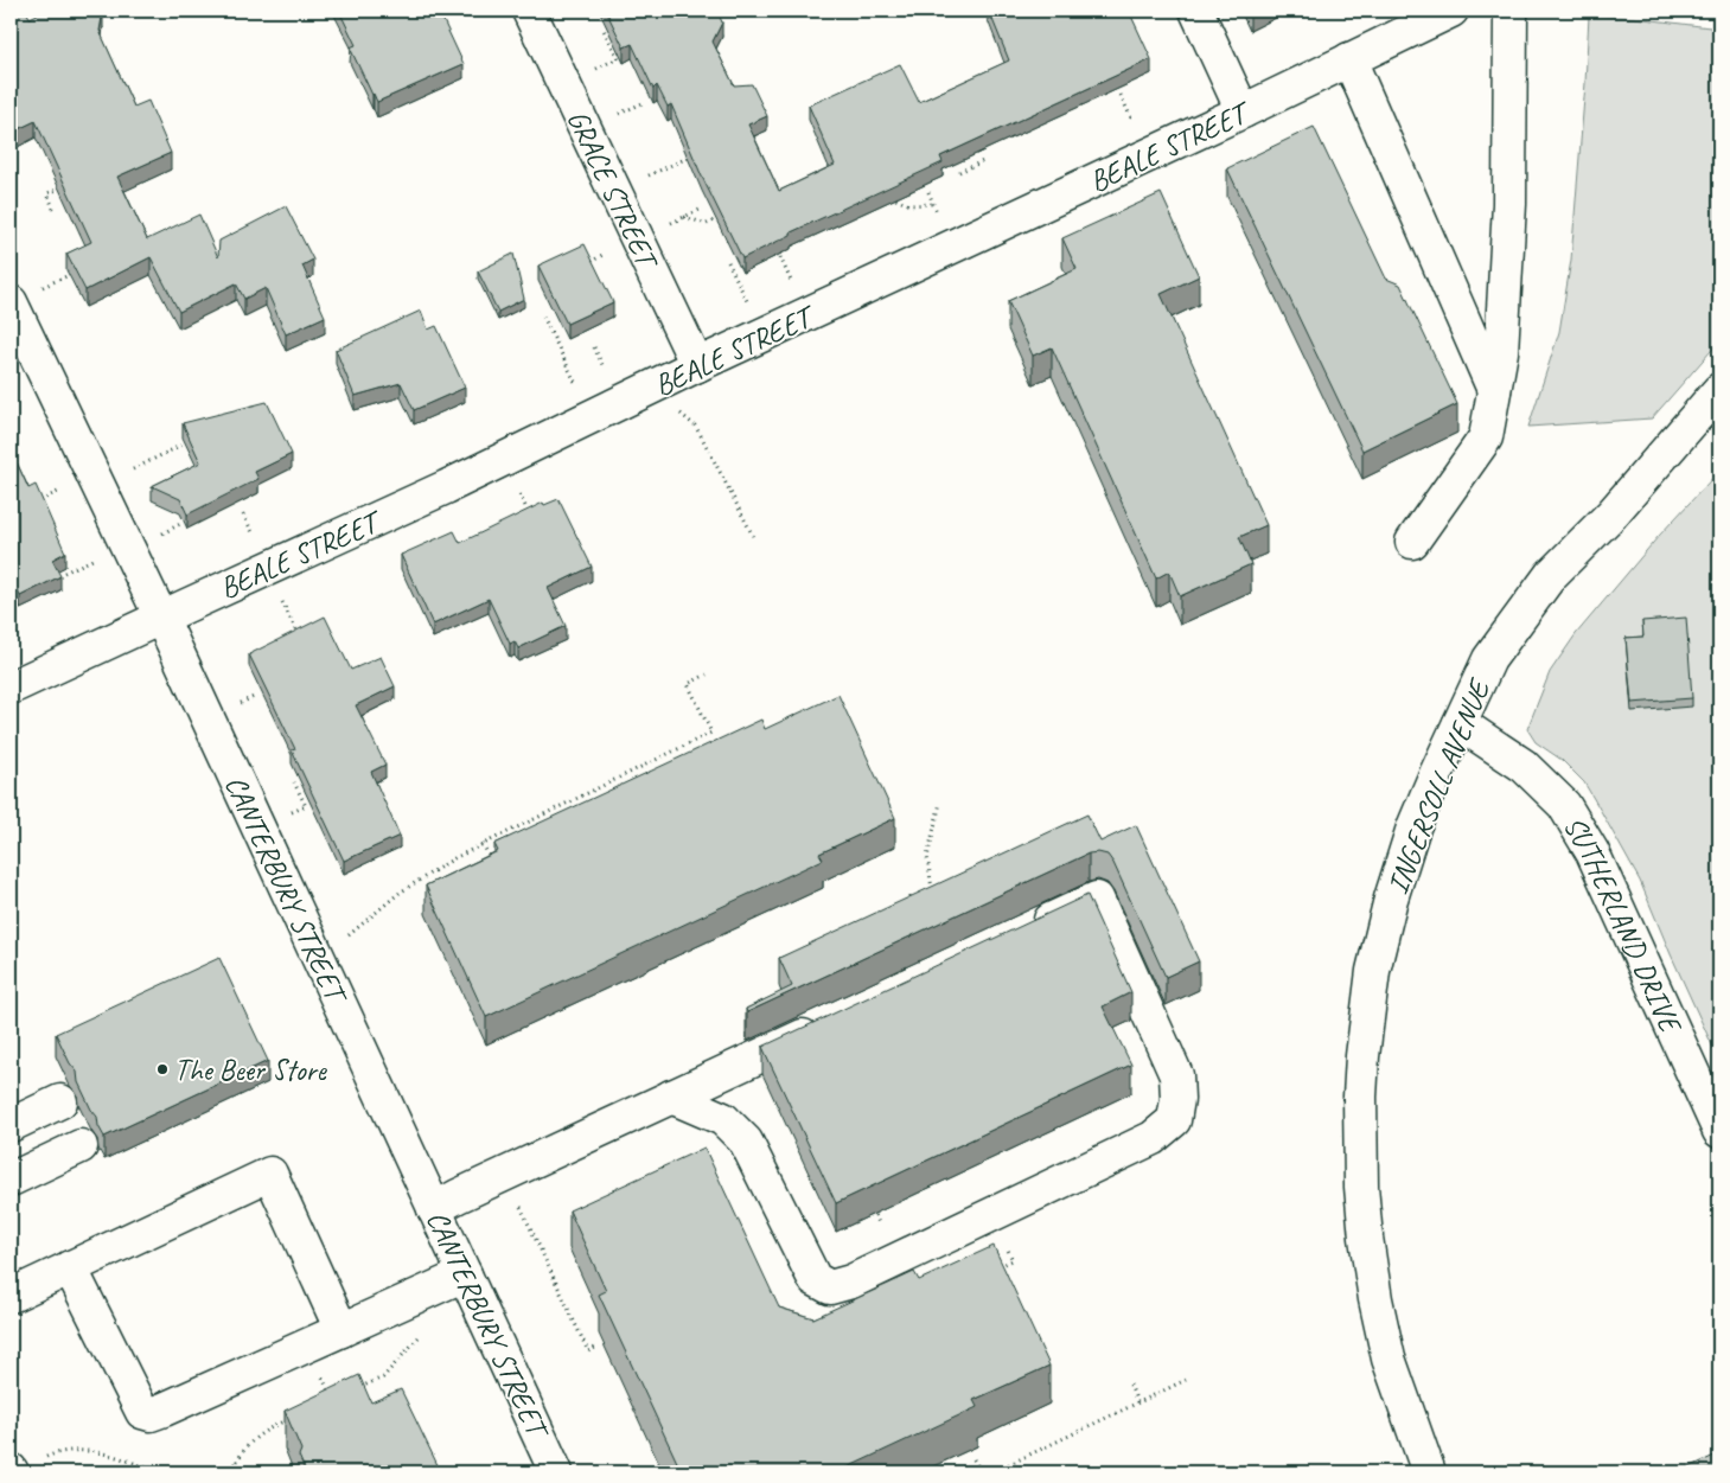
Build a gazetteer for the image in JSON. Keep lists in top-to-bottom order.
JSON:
{
  "streets": {
    "street": [
      "BEALE STREET",
      "GRACE STREET",
      "INGERSOLL AVENUE",
      "CANTERBURY STREET",
      "SUTHERLAND DRIVE"
    ]
  },
  "crossings": [
    ["BEALE STREET", "GRACE STREET"],
    ["BEALE STREET", "CANTERBURY STREET"],
    ["INGERSOLL AVENUE", "SUTHERLAND DRIVE"]
  ],
  "places": ["The Beer Store"]
}
